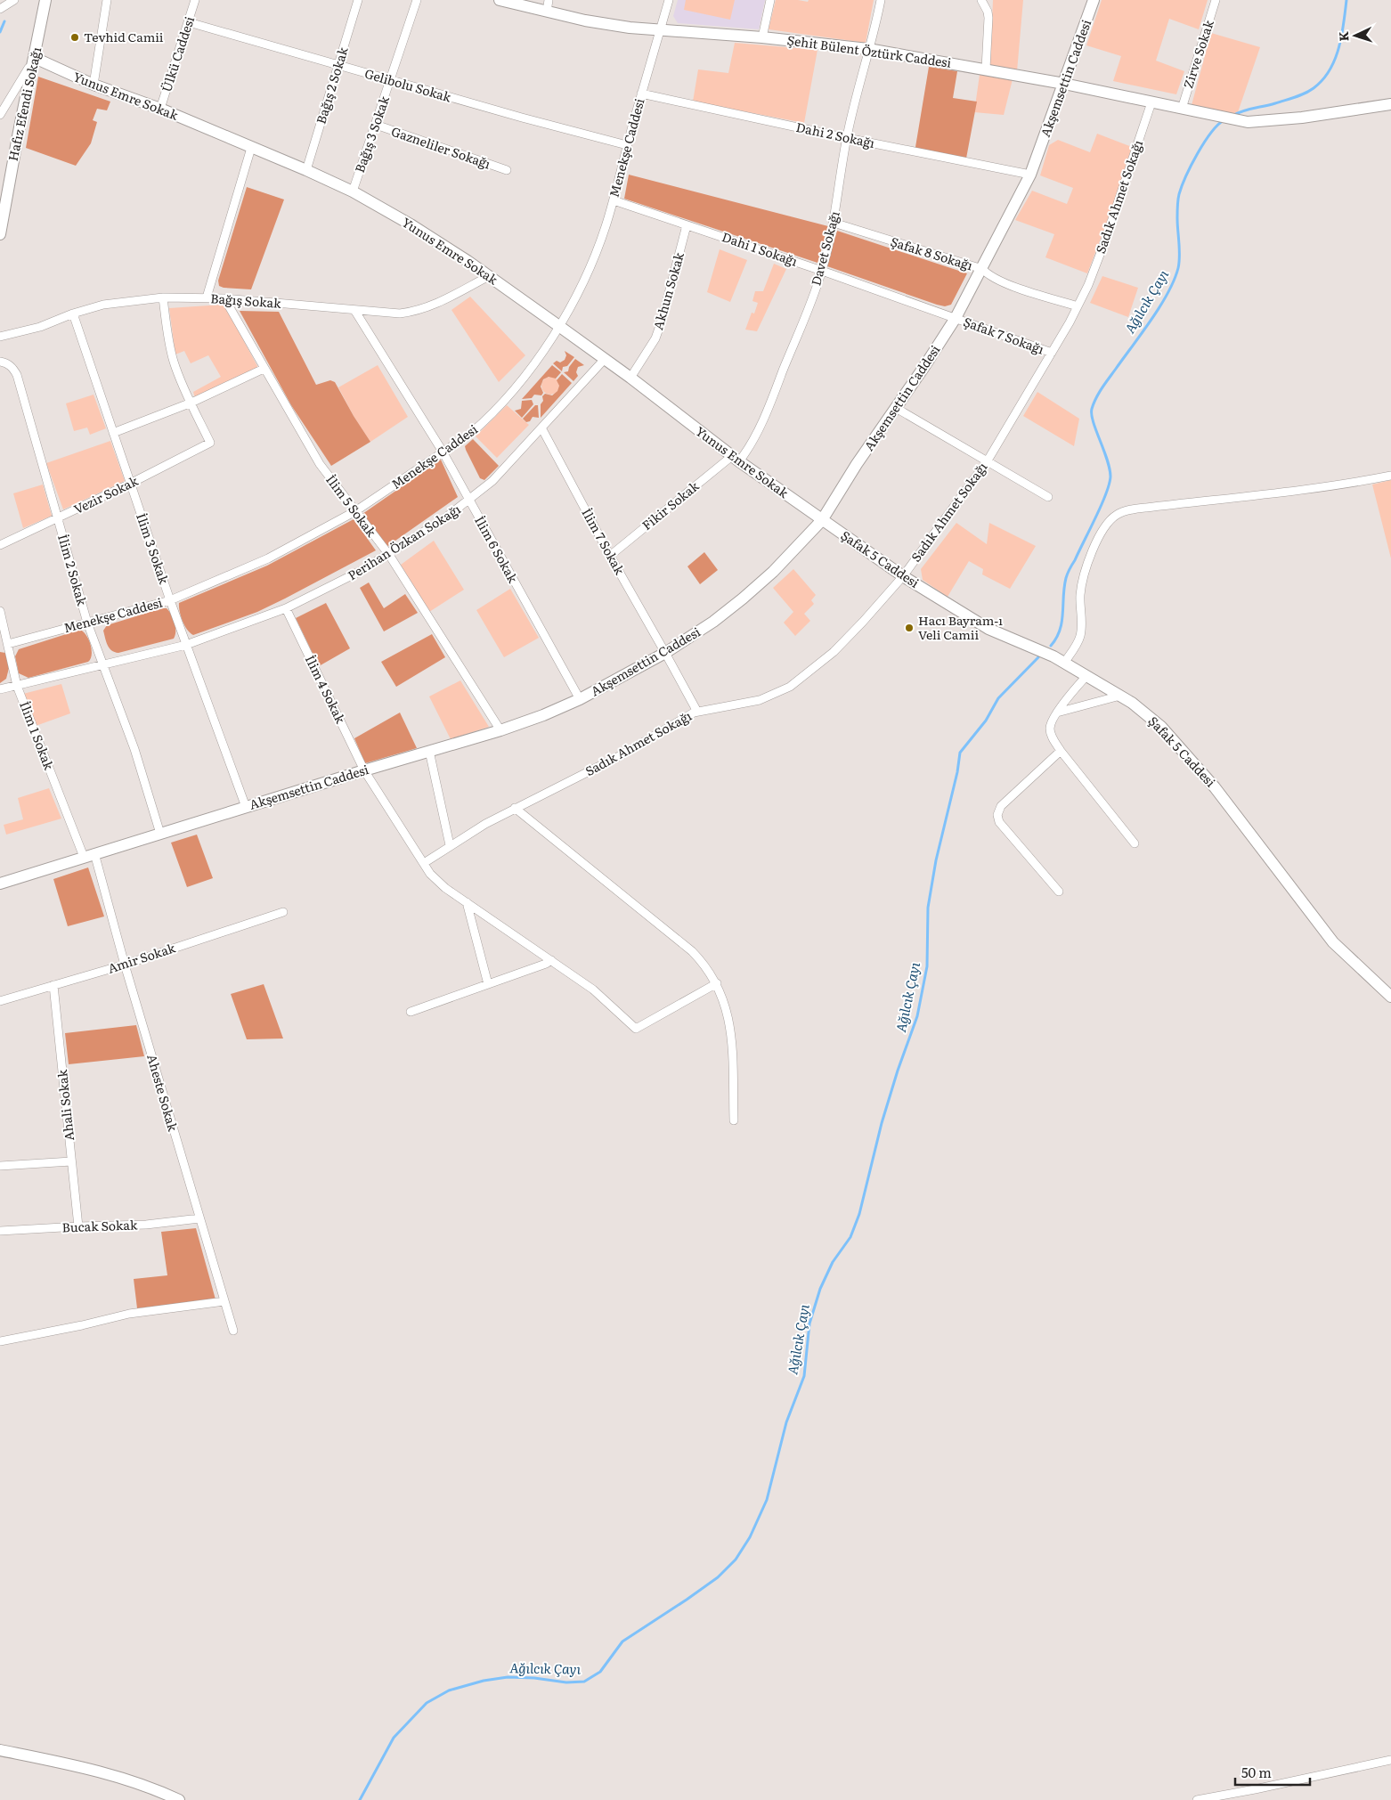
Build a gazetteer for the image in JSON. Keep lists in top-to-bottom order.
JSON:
{
  "streets": {
    "street": [
      "Şehit Bülent Öztürk Caddesi",
      "Ülkü Caddesi",
      "Zirve Sokak",
      "Akşemsettin Caddesi",
      "Bağış 2 Sokak",
      "Gelibolu Sokak",
      "Yunus Emre Sokak",
      "Hafız Efendi Sokağı",
      "Bağış 3 Sokak",
      "Dahi 2 Sokağı",
      "Gazneliler Sokağı",
      "Menekşe Caddesi",
      "Sadık Ahmet Sokağı",
      "Davet Sokağı",
      "Dahi 1 Sokağı",
      "Şafak 8 Sokağı",
      "Akhun Sokak",
      "Bağış Sokak",
      "Şafak 7 Sokağı",
      "Vezir Sokak",
      "İlim 5 Sokak",
      "Fikir Sokak",
      "İlim 7 Sokak",
      "Perihan Özkan Sokağı",
      "İlim 3 Sokak",
      "İlim 6 Sokak",
      "Şafak 5 Caddesi",
      "İlim 2 Sokak",
      "İlim 4 Sokak",
      "İlim 1 Sokak",
      "Amir Sokak",
      "Aheste Sokak",
      "Ahali Sokak",
      "Bucak Sokak"
    ]
  },
  "crossings": [
    ["Şehit Bülent Öztürk Caddesi", "Zirve Sokak"],
    ["Şehit Bülent Öztürk Caddesi", "Akşemsettin Caddesi"],
    ["Şehit Bülent Öztürk Caddesi", "Menekşe Caddesi"],
    ["Şehit Bülent Öztürk Caddesi", "Sadık Ahmet Sokağı"],
    ["Şehit Bülent Öztürk Caddesi", "Davet Sokağı"],
    ["Ülkü Caddesi", "Gelibolu Sokak"],
    ["Ülkü Caddesi", "Yunus Emre Sokak"],
    ["Akşemsettin Caddesi", "Yunus Emre Sokak"],
    ["Akşemsettin Caddesi", "Dahi 2 Sokağı"],
    ["Akşemsettin Caddesi", "Dahi 1 Sokağı"],
    ["Akşemsettin Caddesi", "Şafak 8 Sokağı"],
    ["Akşemsettin Caddesi", "Şafak 7 Sokağı"],
    ["Akşemsettin Caddesi", "İlim 5 Sokak"],
    ["Akşemsettin Caddesi", "İlim 7 Sokak"],
    ["Akşemsettin Caddesi", "İlim 3 Sokak"],
    ["Akşemsettin Caddesi", "İlim 6 Sokak"],
    ["Akşemsettin Caddesi", "Şafak 5 Caddesi"],
    ["Akşemsettin Caddesi", "İlim 2 Sokak"],
    ["Akşemsettin Caddesi", "İlim 4 Sokak"],
    ["Akşemsettin Caddesi", "İlim 1 Sokak"],
    ["Akşemsettin Caddesi", "Aheste Sokak"],
    ["Bağış 2 Sokak", "Gelibolu Sokak"],
    ["Bağış 2 Sokak", "Yunus Emre Sokak"],
    ["Gelibolu Sokak", "Bağış 3 Sokak"],
    ["Gelibolu Sokak", "Menekşe Caddesi"],
    ["Yunus Emre Sokak", "Hafız Efendi Sokağı"],
    ["Yunus Emre Sokak", "Bağış 3 Sokak"],
    ["Yunus Emre Sokak", "Menekşe Caddesi"],
    ["Yunus Emre Sokak", "Davet Sokağı"],
    ["Yunus Emre Sokak", "Akhun Sokak"],
    ["Yunus Emre Sokak", "Bağış Sokak"],
    ["Yunus Emre Sokak", "Fikir Sokak"],
    ["Yunus Emre Sokak", "Perihan Özkan Sokağı"],
    ["Yunus Emre Sokak", "Şafak 5 Caddesi"],
    ["Bağış 3 Sokak", "Gazneliler Sokağı"],
    ["Dahi 2 Sokağı", "Menekşe Caddesi"],
    ["Dahi 2 Sokağı", "Davet Sokağı"],
    ["Menekşe Caddesi", "Dahi 1 Sokağı"],
    ["Menekşe Caddesi", "İlim 5 Sokak"],
    ["Menekşe Caddesi", "İlim 3 Sokak"],
    ["Menekşe Caddesi", "İlim 6 Sokak"],
    ["Menekşe Caddesi", "İlim 2 Sokak"],
    ["Menekşe Caddesi", "İlim 1 Sokak"],
    ["Sadık Ahmet Sokağı", "Şafak 8 Sokağı"],
    ["Sadık Ahmet Sokağı", "Şafak 7 Sokağı"],
    ["Sadık Ahmet Sokağı", "İlim 7 Sokak"],
    ["Sadık Ahmet Sokağı", "Şafak 5 Caddesi"],
    ["Sadık Ahmet Sokağı", "İlim 4 Sokak"],
    ["Davet Sokağı", "Dahi 1 Sokağı"],
    ["Davet Sokağı", "Şafak 8 Sokağı"],
    ["Davet Sokağı", "Fikir Sokak"],
    ["Dahi 1 Sokağı", "Akhun Sokak"],
    ["Dahi 1 Sokağı", "Şafak 7 Sokağı"],
    ["Bağış Sokak", "İlim 5 Sokak"],
    ["Bağış Sokak", "İlim 3 Sokak"],
    ["Bağış Sokak", "İlim 6 Sokak"],
    ["Vezir Sokak", "İlim 3 Sokak"],
    ["Vezir Sokak", "İlim 2 Sokak"],
    ["İlim 5 Sokak", "Perihan Özkan Sokağı"],
    ["Fikir Sokak", "İlim 7 Sokak"],
    ["İlim 7 Sokak", "Perihan Özkan Sokağı"],
    ["Perihan Özkan Sokağı", "İlim 3 Sokak"],
    ["Perihan Özkan Sokağı", "İlim 6 Sokak"],
    ["Perihan Özkan Sokağı", "İlim 2 Sokak"],
    ["Perihan Özkan Sokağı", "İlim 4 Sokak"],
    ["Perihan Özkan Sokağı", "İlim 1 Sokak"],
    ["İlim 1 Sokak", "Aheste Sokak"],
    ["Amir Sokak", "Aheste Sokak"],
    ["Amir Sokak", "Ahali Sokak"],
    ["Aheste Sokak", "Bucak Sokak"],
    ["Ahali Sokak", "Bucak Sokak"]
  ],
  "water": ["Ağılcık Çayı"],
  "places": ["Tevhid Camii", "Hacı Bayram-ı Veli Camii"],
  "scale_bar": "50 m",
  "north": "left"
}
